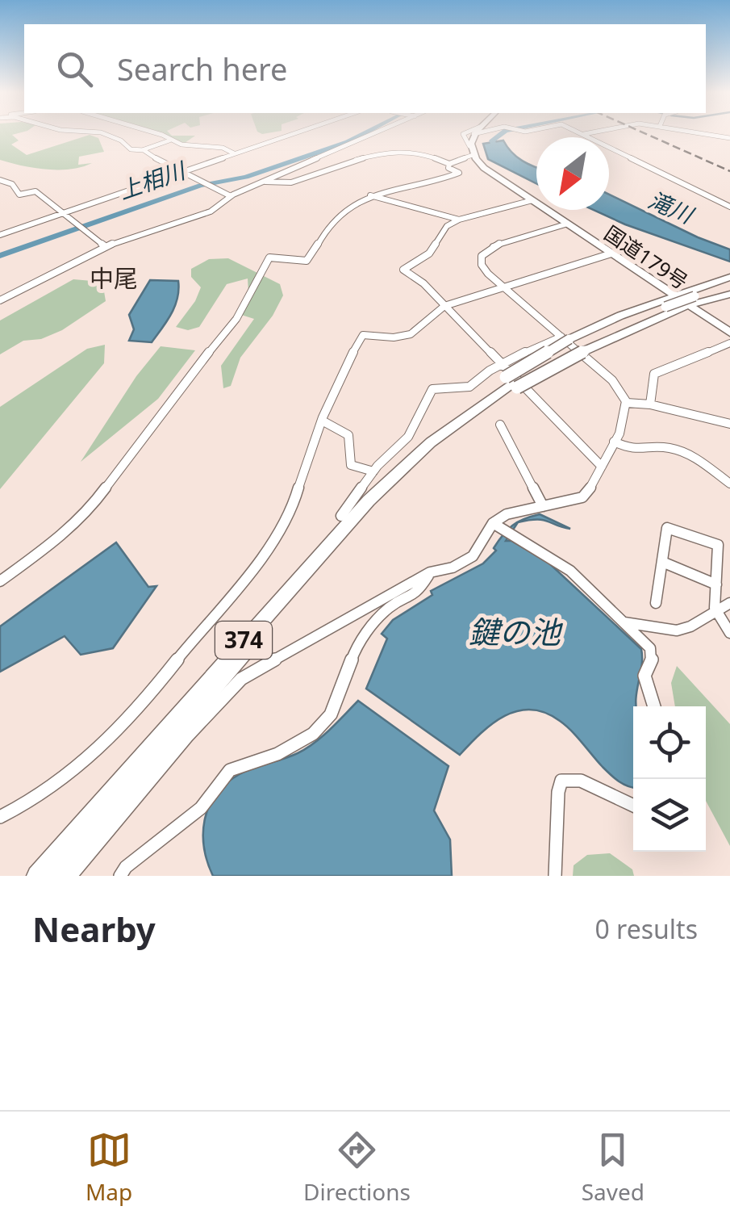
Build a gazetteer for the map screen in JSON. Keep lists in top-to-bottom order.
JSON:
{
  "streets": {
    "highway": ["国道179号", "374"]
  },
  "districts": ["中尾"],
  "water": ["上相川", "滝川", "鍵の池"],
  "north": "bottom left",
  "page": {
    "search": "Search here",
    "heading": ["Nearby", "0 results"],
    "nav": ["Map", "Directions", "Saved"]
  }
}
